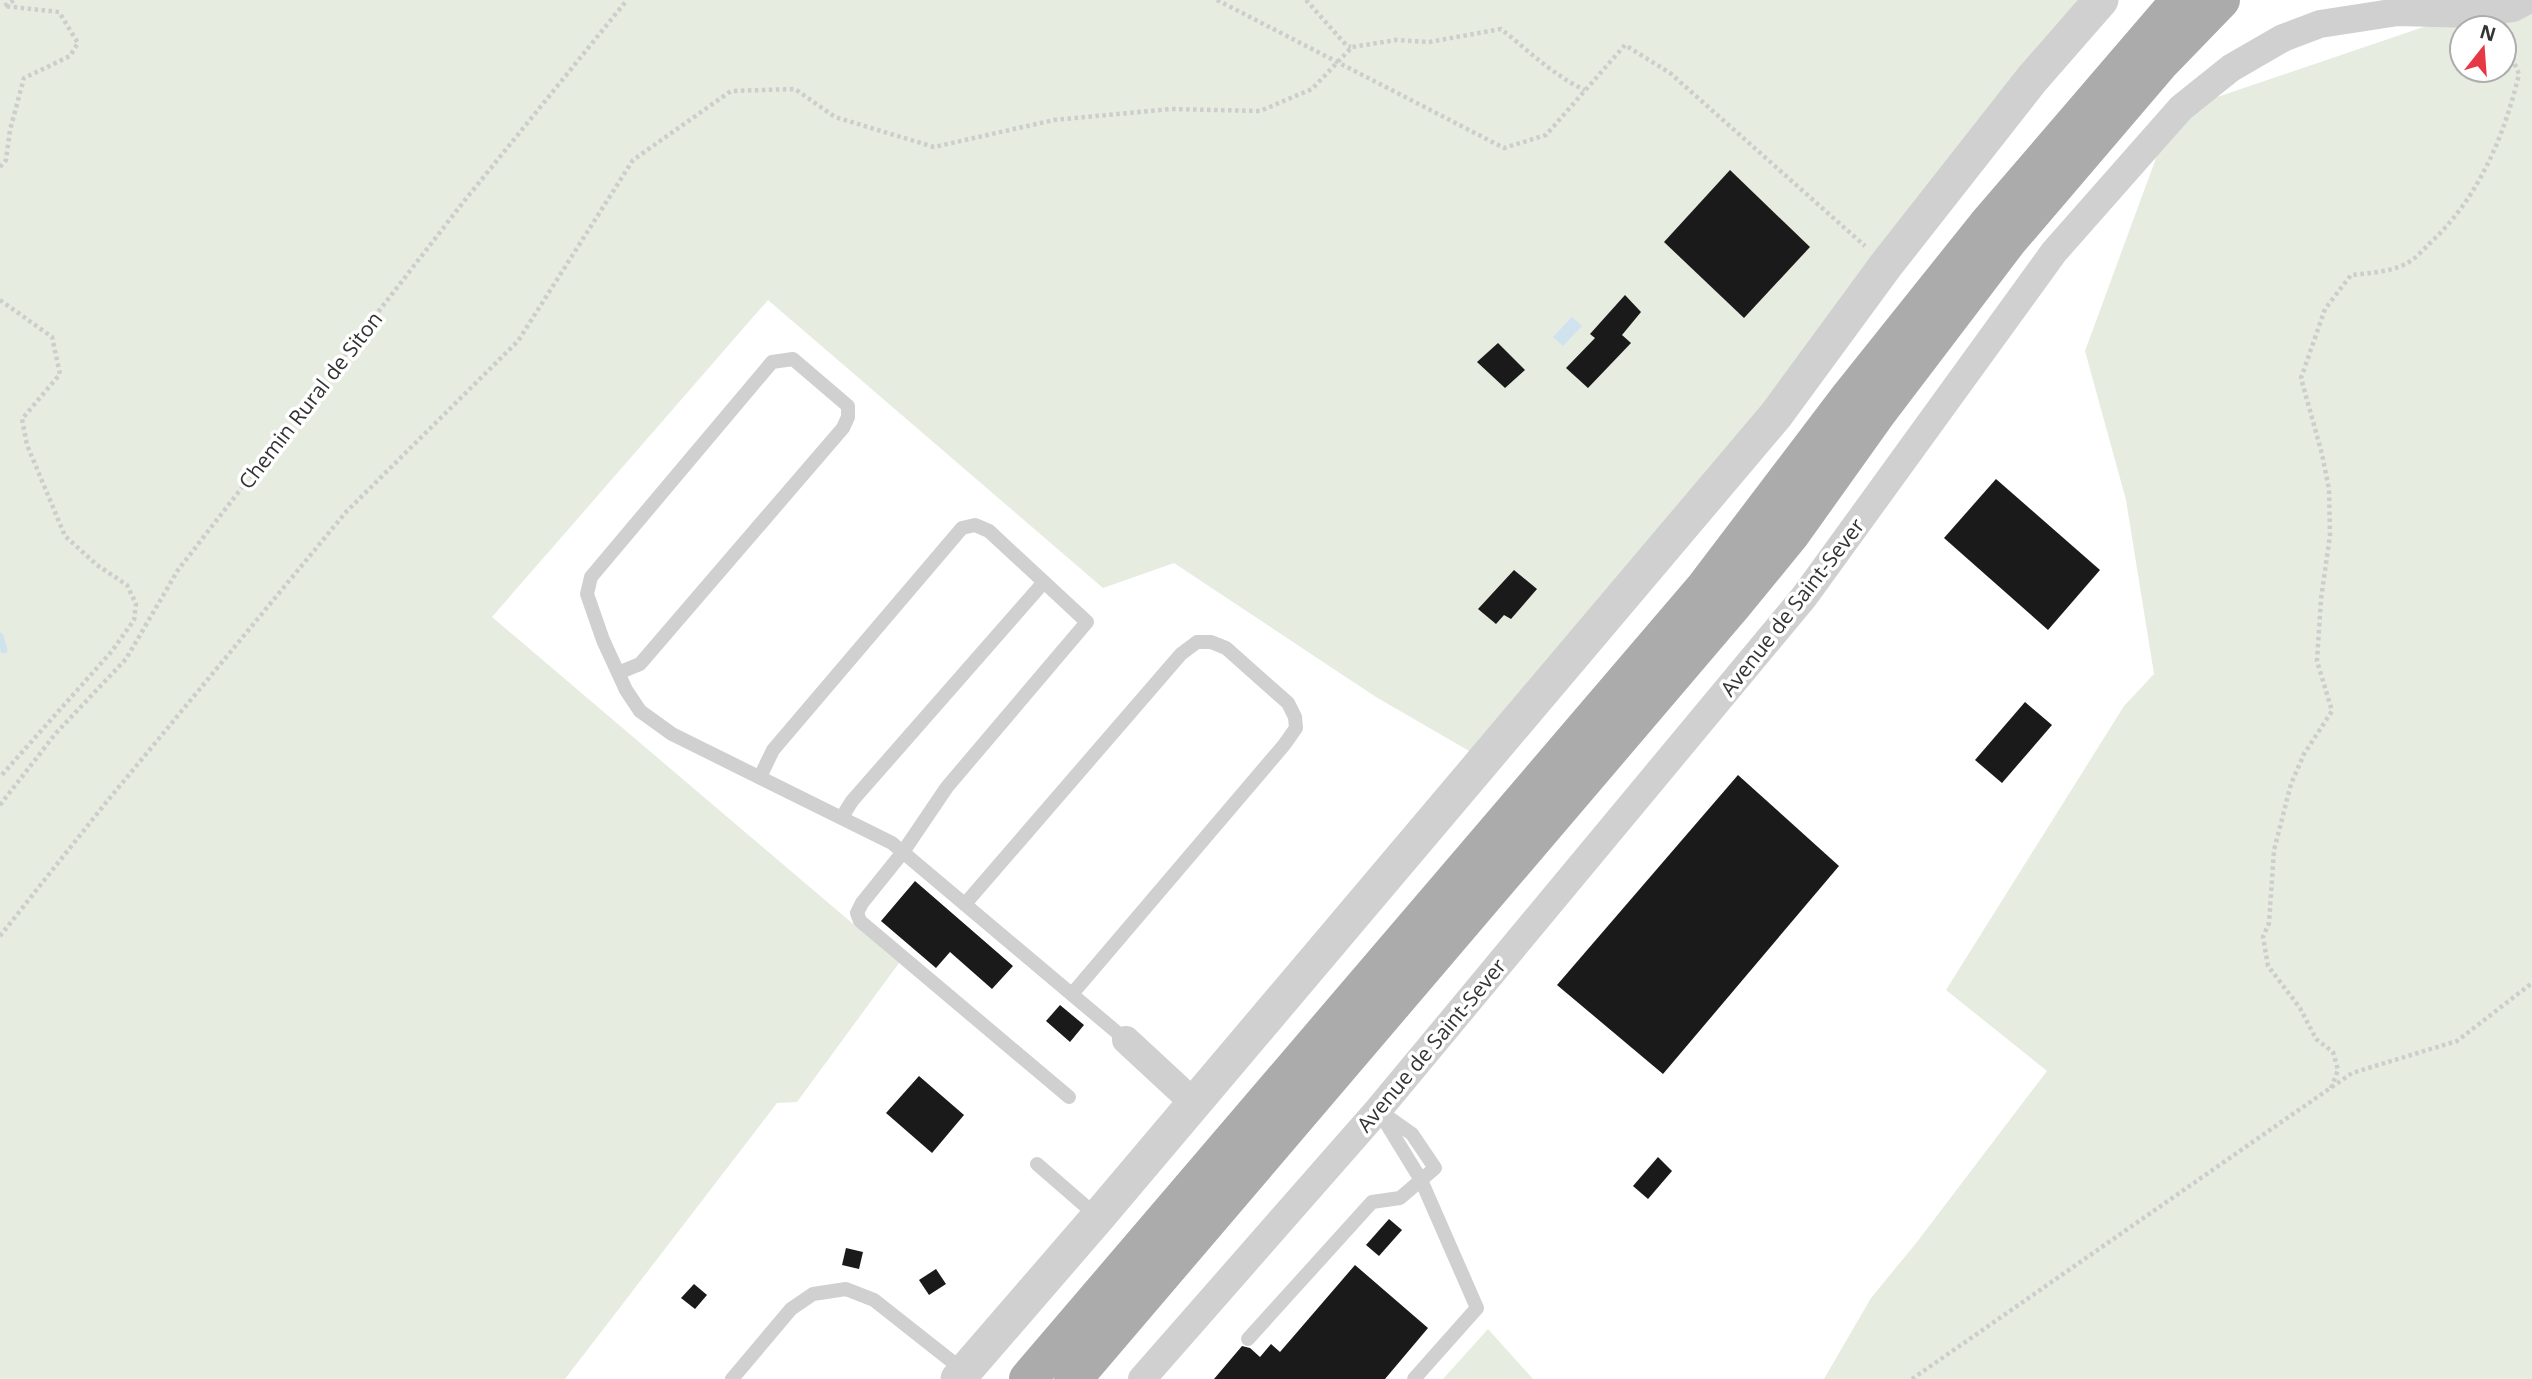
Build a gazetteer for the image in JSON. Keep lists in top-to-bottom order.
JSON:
{
  "streets": {
    "street": ["Avenue de Saint-Sever"],
    "path": ["Chemin Rural de Siton"]
  },
  "north": "top"
}
